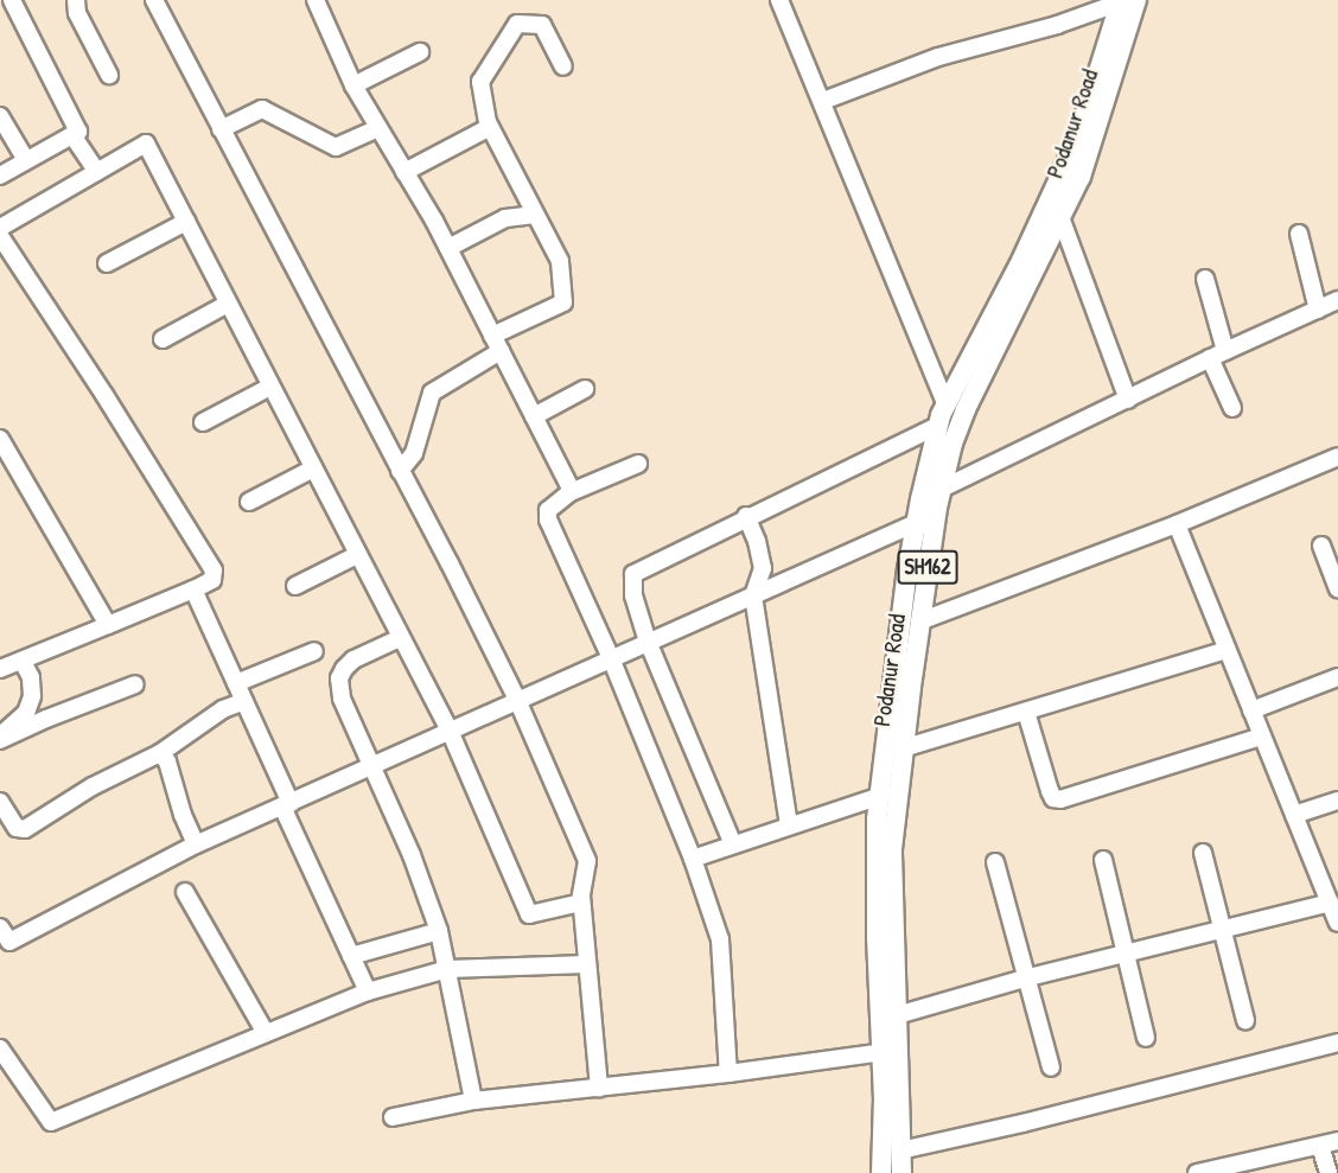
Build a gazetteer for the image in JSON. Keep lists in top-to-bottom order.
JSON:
{
  "streets": {
    "main road": ["Podanur Road", "SH162"]
  }
}
